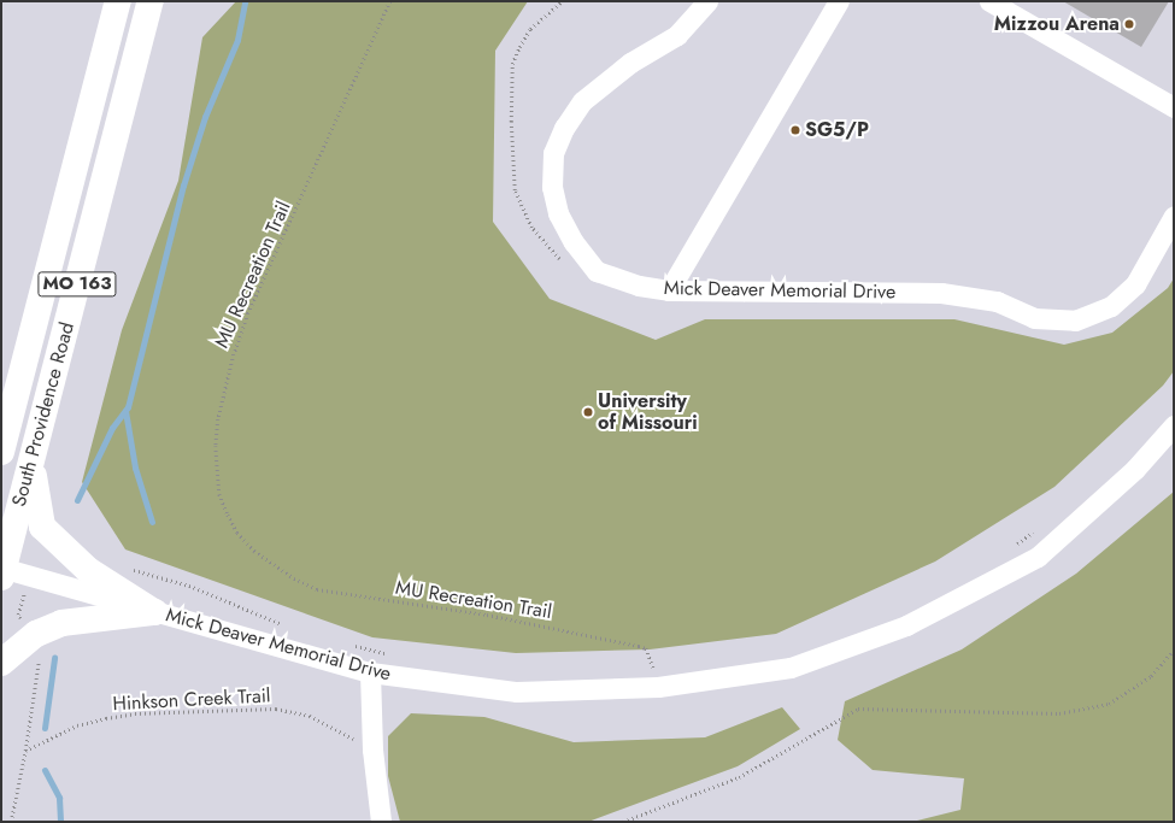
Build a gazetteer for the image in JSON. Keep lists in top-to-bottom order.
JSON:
{
  "streets": {
    "main road": ["MO 163", "South Providence Road"],
    "street": ["Mick Deaver Memorial Drive"],
    "path": ["MU Recreation Trail", "Hinkson Creek Trail"]
  },
  "crossings": [
    ["Mick Deaver Memorial Drive", "South Providence Road"]
  ],
  "places": ["Mizzou Arena", "SG5/P", "University of Missouri"]
}
